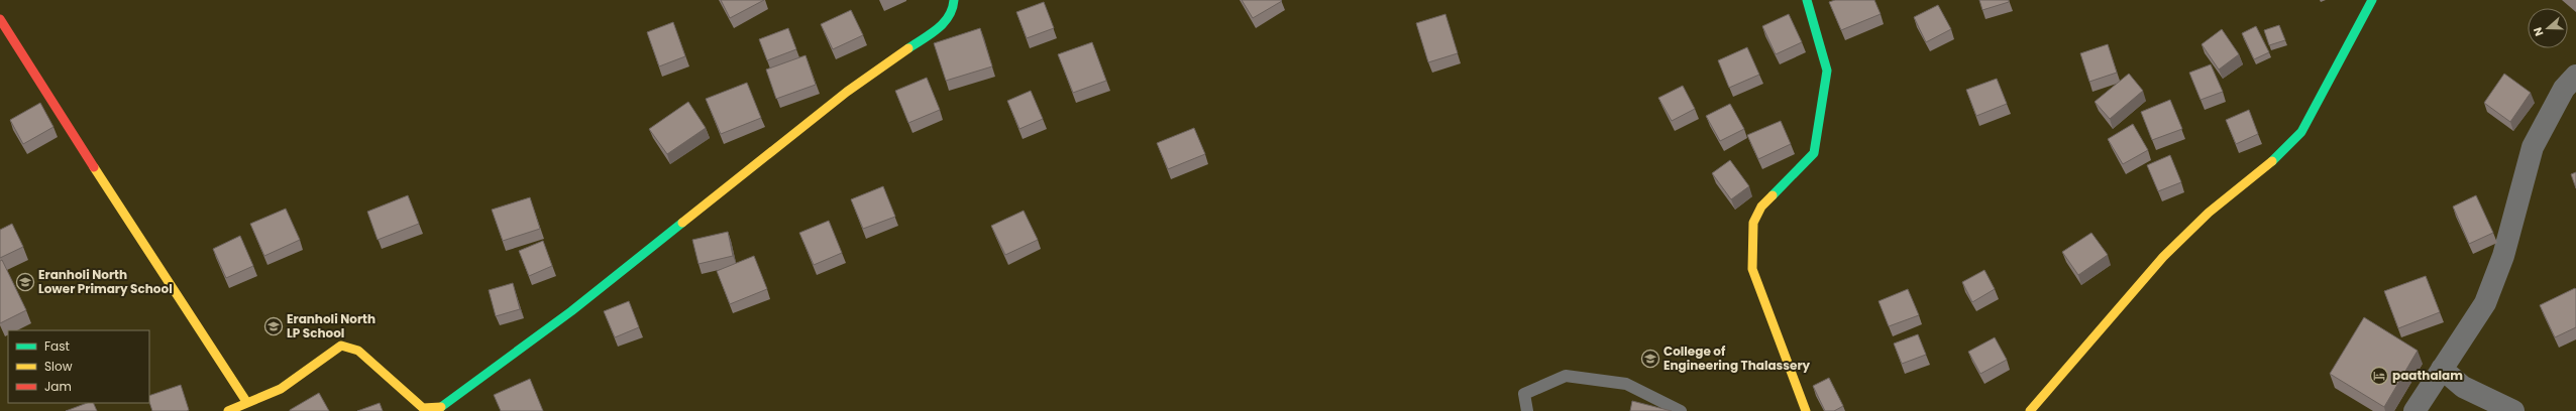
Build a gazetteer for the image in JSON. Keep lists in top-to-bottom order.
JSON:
{
  "places": {
    "school or university": ["Eranholi North Lower Primary School", "Eranholi North LP School", "College of Engineering Thalassery"],
    "hotel": ["paathalam"]
  },
  "legend": ["Fast", "Slow", "Jam"],
  "north": "left"
}
